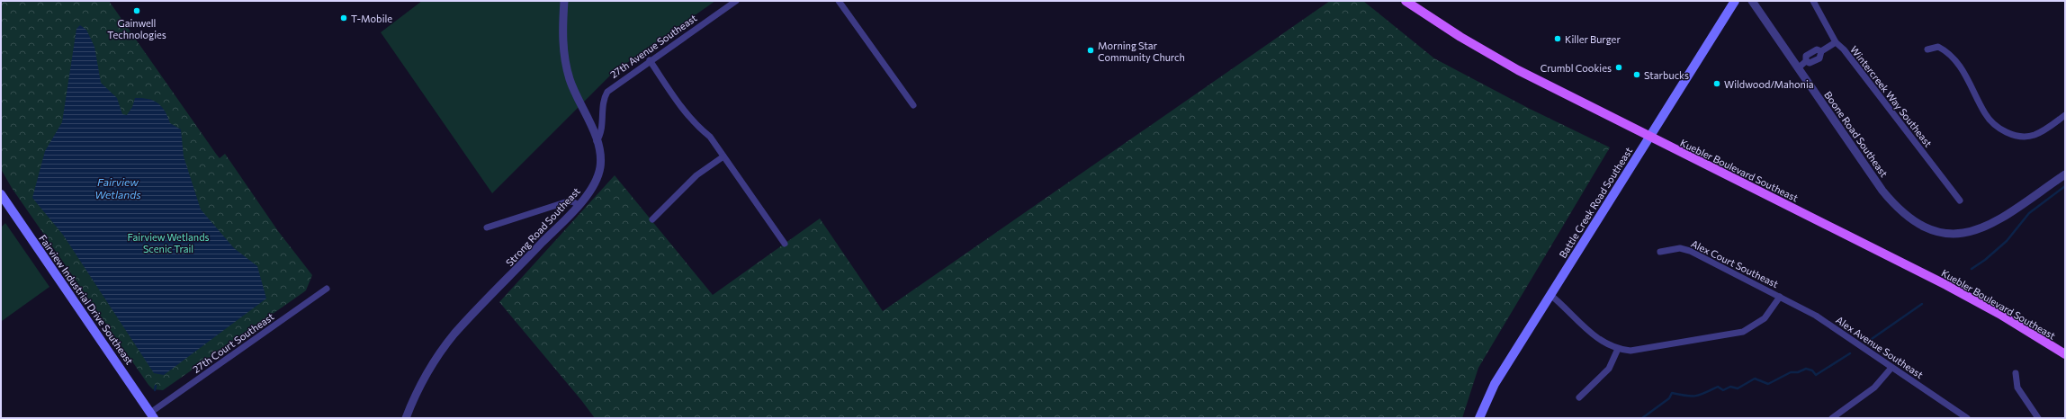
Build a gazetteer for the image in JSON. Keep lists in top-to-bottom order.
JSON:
{
  "streets": {
    "main road": ["Kuebler Boulevard Southeast", "Battle Creek Road Southeast", "Fairview Industrial Drive Southeast"],
    "street": [
      "27th Avenue Southeast",
      "Wintercreek Way Southeast",
      "Boone Road Southeast",
      "Strong Road Southeast",
      "Alex Court Southeast",
      "27th Court Southeast",
      "Alex Avenue Southeast"
    ]
  },
  "crossings": [
    ["27th Avenue Southeast", "Strong Road Southeast"],
    ["Kuebler Boulevard Southeast", "Battle Creek Road Southeast"],
    ["Alex Court Southeast", "Alex Avenue Southeast"],
    ["Fairview Industrial Drive Southeast", "27th Court Southeast"]
  ],
  "water": ["Fairview Wetlands"],
  "parks": ["Fairview Wetlands Scenic Trail"],
  "places": [
    "Gainwell Technologies",
    "T-Mobile",
    "Killer Burger",
    "Morning Star Community Church",
    "Crumbl Cookies",
    "Starbucks",
    "Wildwood/Mahonia"
  ]
}
